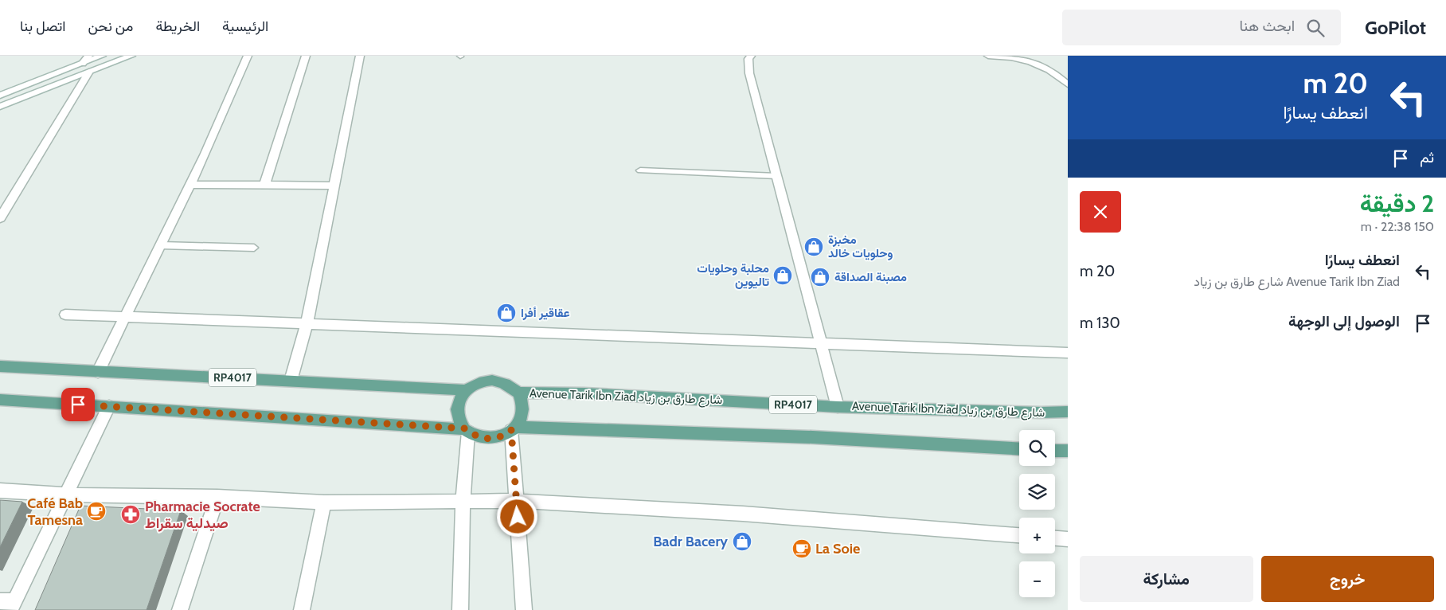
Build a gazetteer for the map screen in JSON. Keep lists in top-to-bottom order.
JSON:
{
  "streets": {
    "main road": ["RP4017", "Avenue Tarik Ibn Ziad شارع طارق بن زياد"]
  },
  "places": {
    "shop": [
      "مخبزة وحلويات خالد",
      "محلبة وحلويات تاليوين",
      "مصبنة الصداقة",
      "عقاقير أفرا",
      "Badr Bacery"
    ],
    "cafe": ["Café Bab Tamesna", "La Soie"],
    "pharmacy": ["Pharmacie Socrate صيدلية سقراط"]
  },
  "page": {
    "header": "GoPilot",
    "search": "ابحث هنا",
    "nav": [
      "الرئيسية",
      "الخريطة",
      "من نحن",
      "اتصل بنا"
    ],
    "turn": ["20 m", "انعطف يسارًا"],
    "then": "ثم",
    "heading": ["2 دقيقة", "150 m · 22:38"],
    "list": [
      {
        "name": "انعطف يسارًا",
        "note": "Avenue Tarik Ibn Ziad شارع طارق بن زياد",
        "value": "20 m"
      },
      {
        "name": "الوصول إلى الوجهة",
        "value": "130 m"
      }
    ],
    "map_buttons": ["+", "−"],
    "buttons": ["خروج", "مشاركة"]
  }
}
